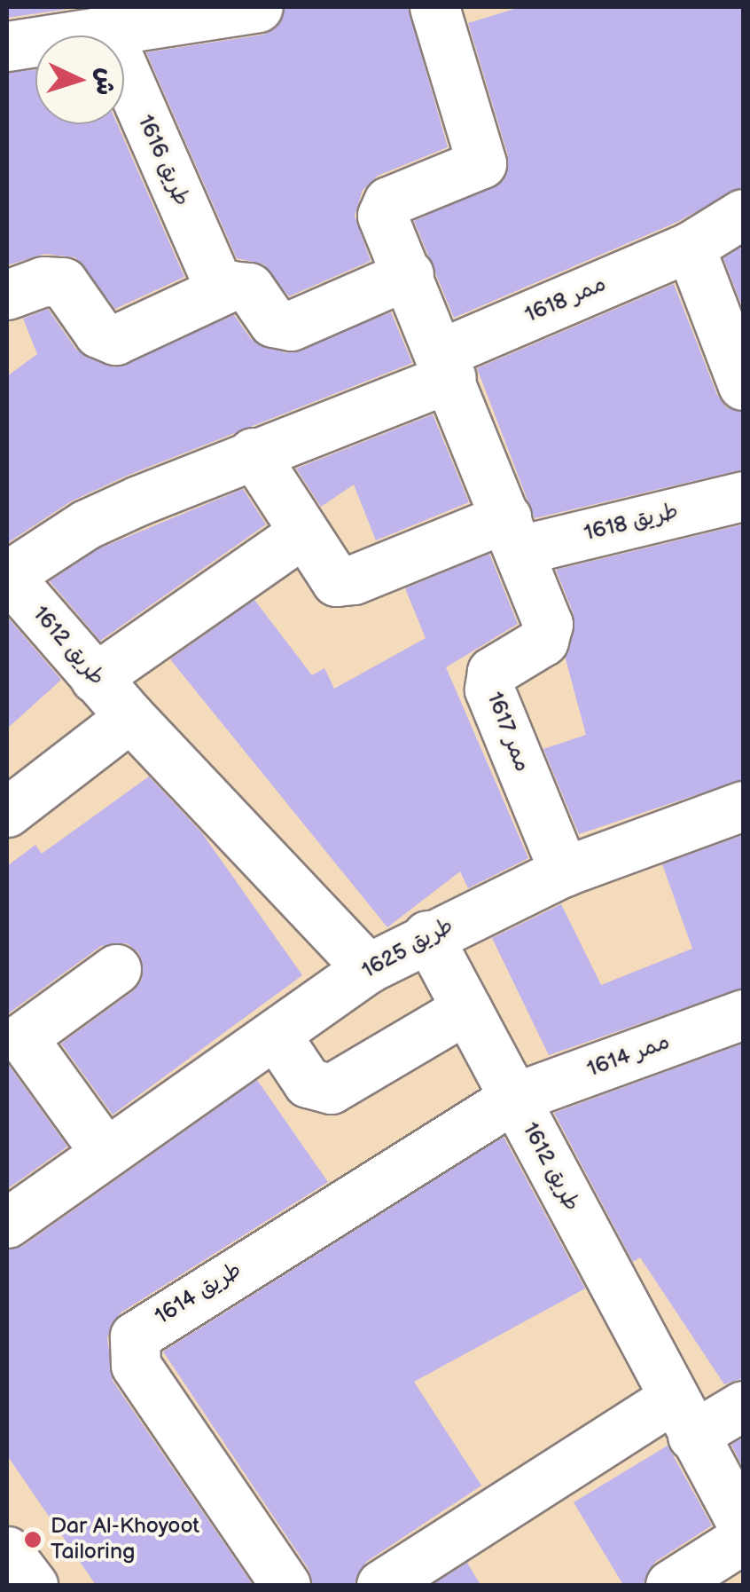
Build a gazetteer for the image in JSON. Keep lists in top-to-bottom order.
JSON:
{
  "streets": {
    "street": [
      "طريق 1616",
      "ممر 1618",
      "طريق 1618",
      "طريق 1612",
      "ممر 1617",
      "طريق 1625",
      "ممر 1614",
      "طريق 1614"
    ]
  },
  "crossings": [
    ["ممر 1618", "ممر 1617"],
    ["طريق 1618", "ممر 1617"],
    ["طريق 1612", "طريق 1625"],
    ["طريق 1612", "ممر 1614"],
    ["طريق 1612", "طريق 1614"],
    ["ممر 1617", "طريق 1625"],
    ["ممر 1614", "طريق 1614"]
  ],
  "places": ["Dar Al-Khoyoot Tailoring"],
  "north": "right"
}
